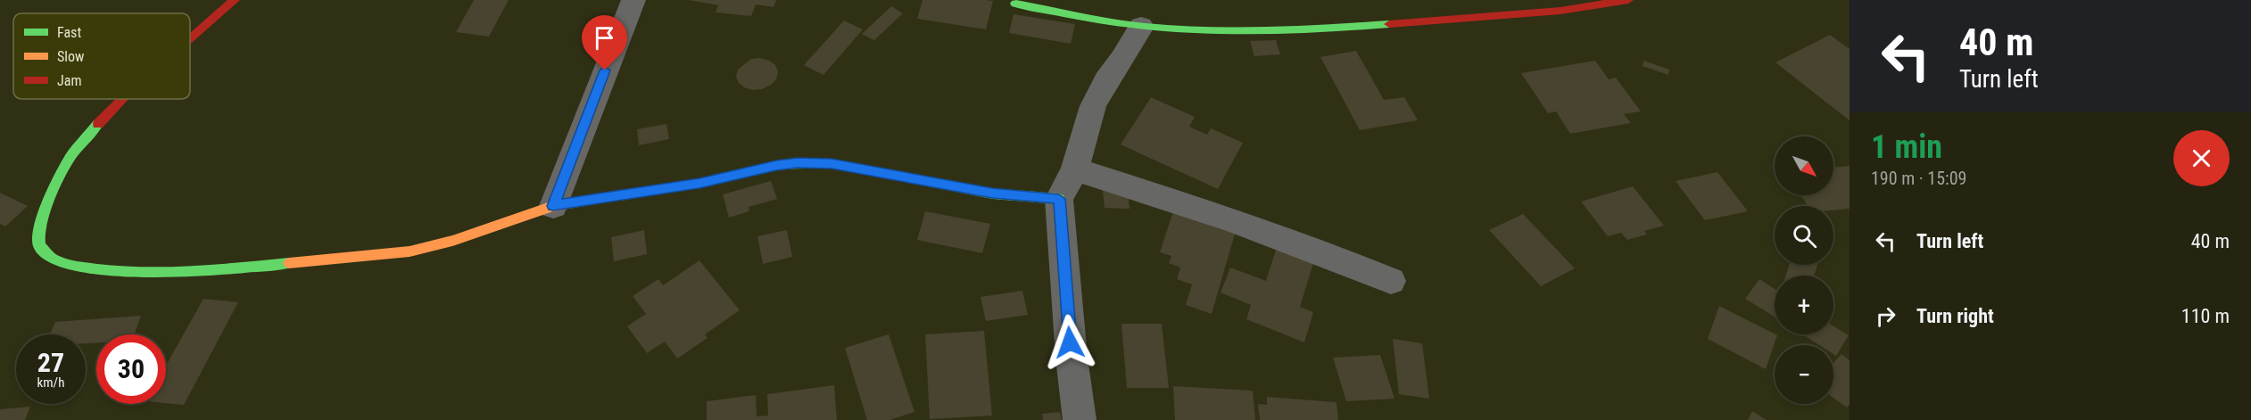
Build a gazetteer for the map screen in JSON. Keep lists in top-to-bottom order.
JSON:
{
  "legend": ["Fast", "Slow", "Jam"],
  "north": "bottom right",
  "page": {
    "turn": ["40 m", "Turn left"],
    "heading": ["1 min", "190 m · 15:09"],
    "map_buttons": ["+", "−"],
    "list": [
      {
        "name": "Turn left",
        "value": "40 m"
      },
      {
        "name": "Turn right",
        "value": "110 m"
      }
    ],
    "speed": "27 km/h",
    "limit": "30"
  }
}
